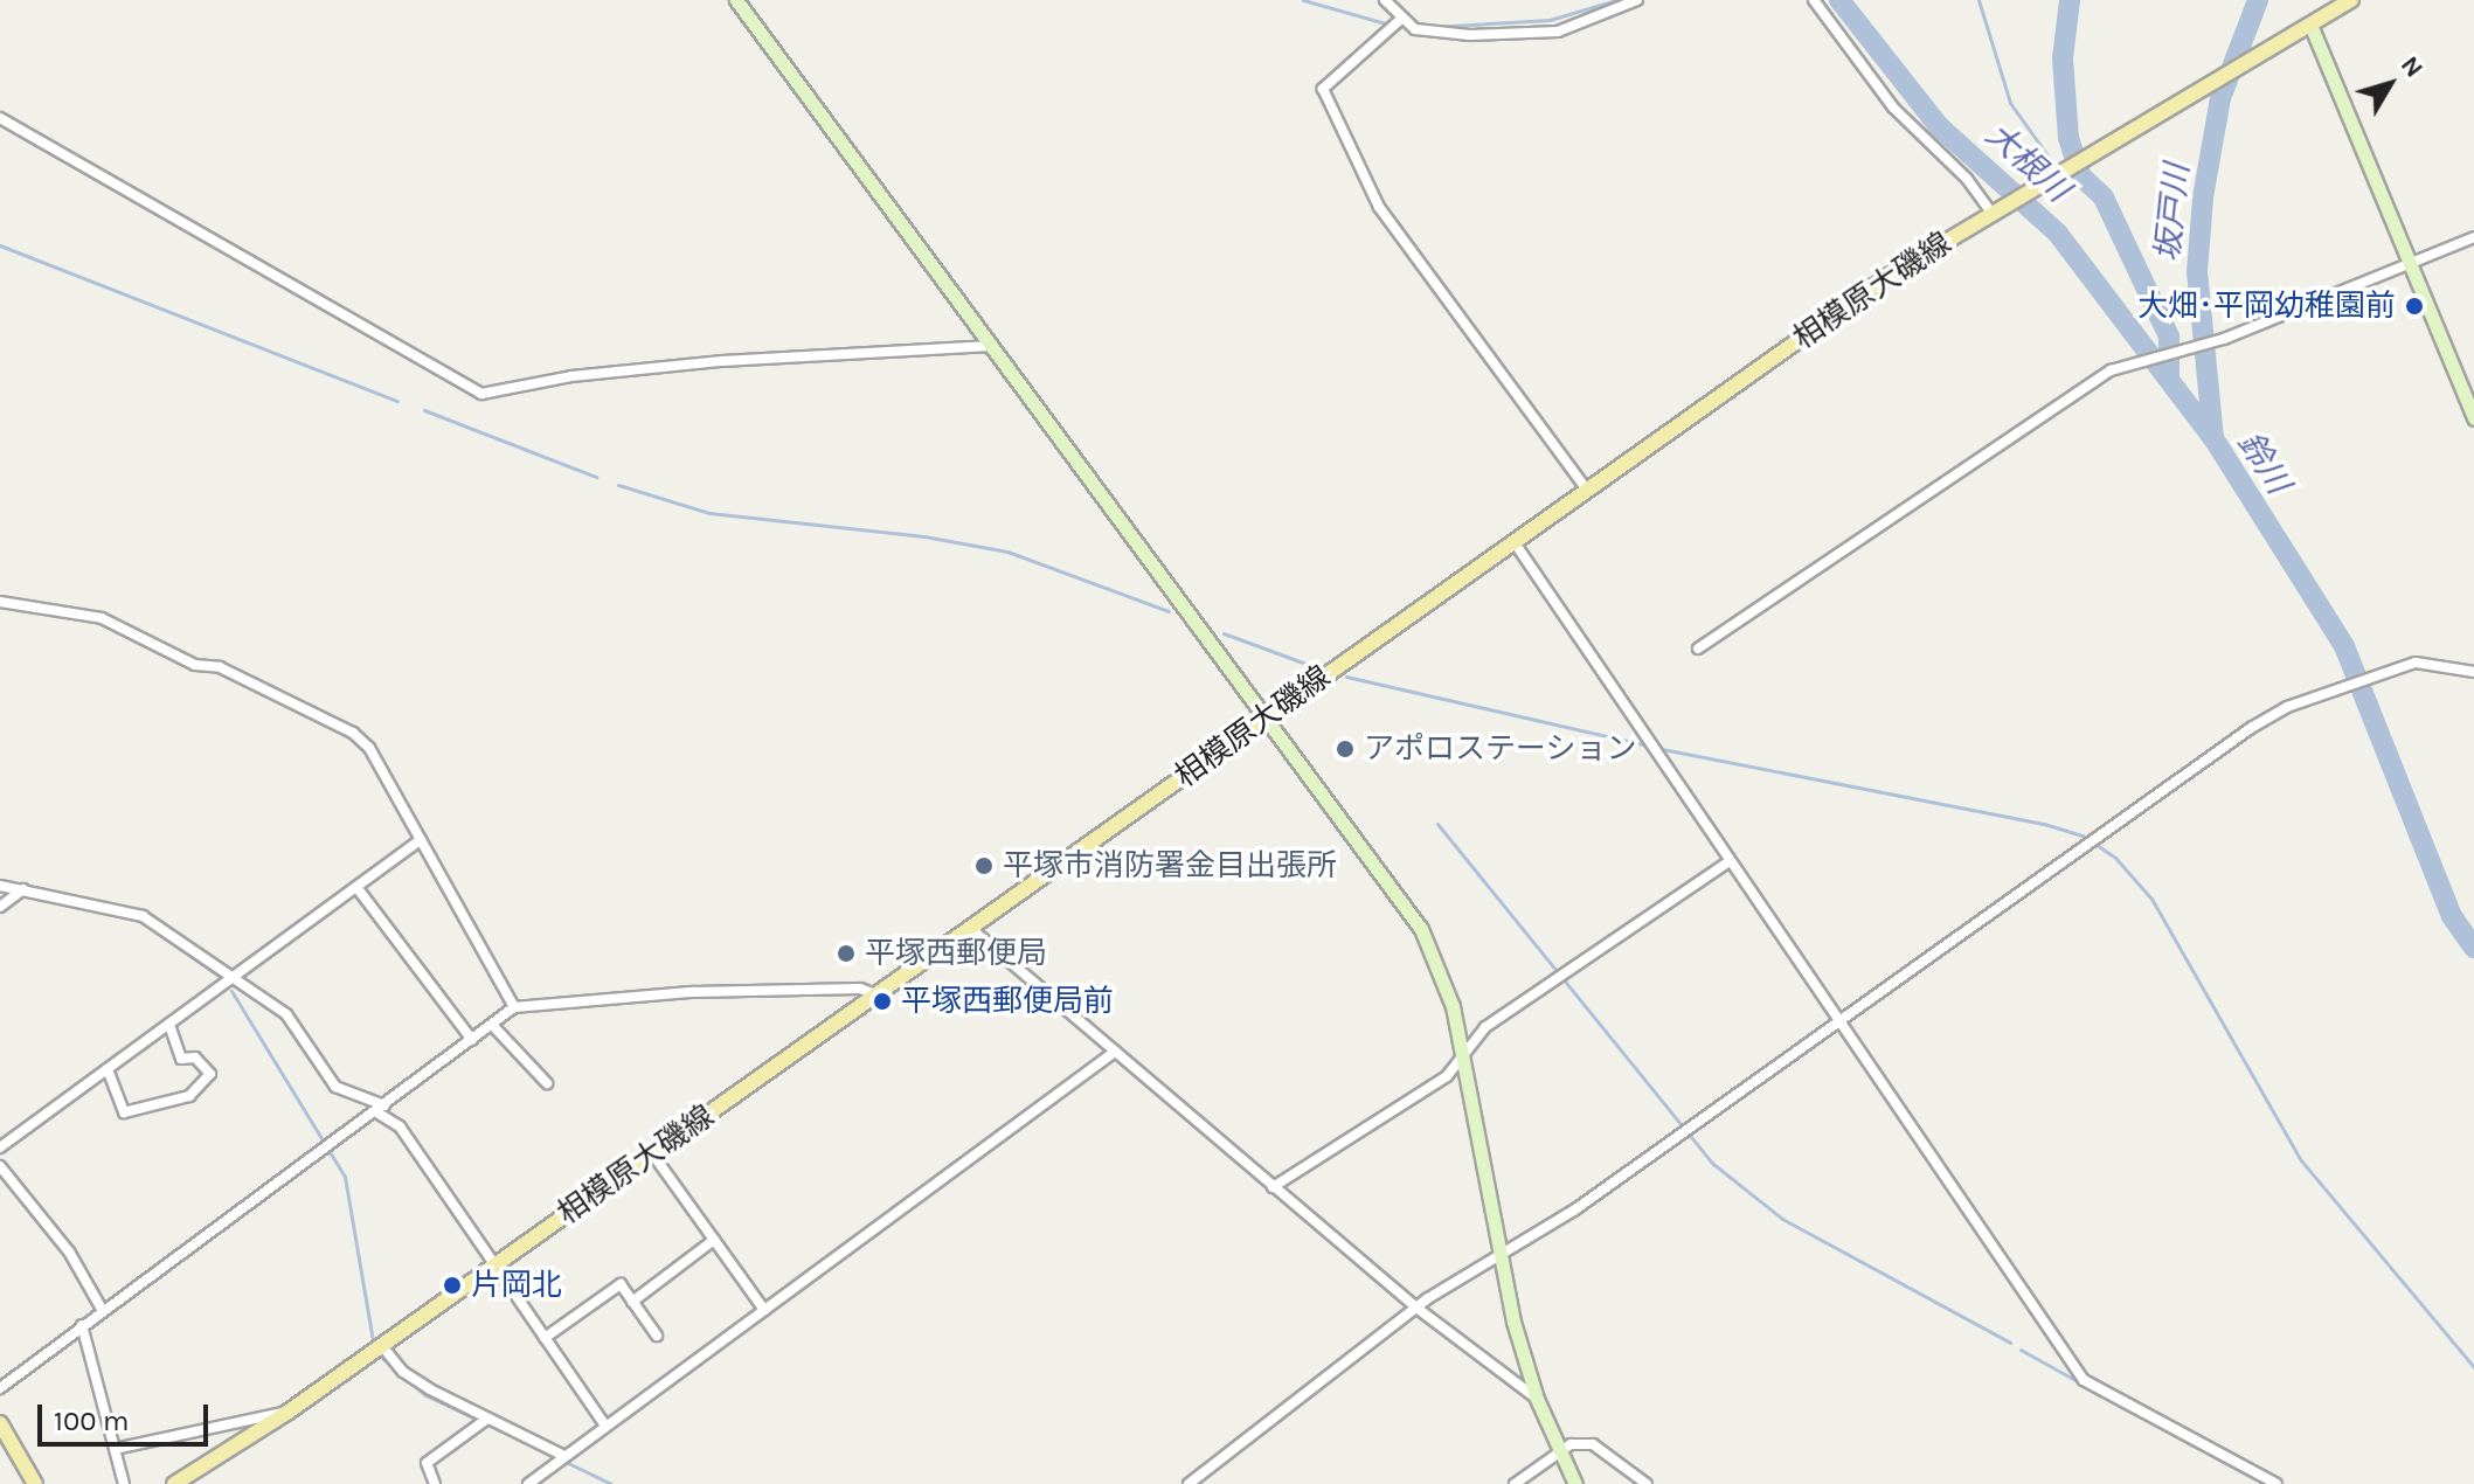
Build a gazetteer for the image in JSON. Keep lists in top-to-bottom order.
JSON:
{
  "streets": {
    "main road": ["相模原大磯線"]
  },
  "water": ["大根川", "坂戸川", "鈴川"],
  "places": [
    "大畑･平岡幼稚園前",
    "アポロステーション",
    "平塚市消防署金目出張所",
    "平塚西郵便局",
    "平塚西郵便局前",
    "片岡北"
  ],
  "scale_bar": "100 m",
  "north": "top right"
}
